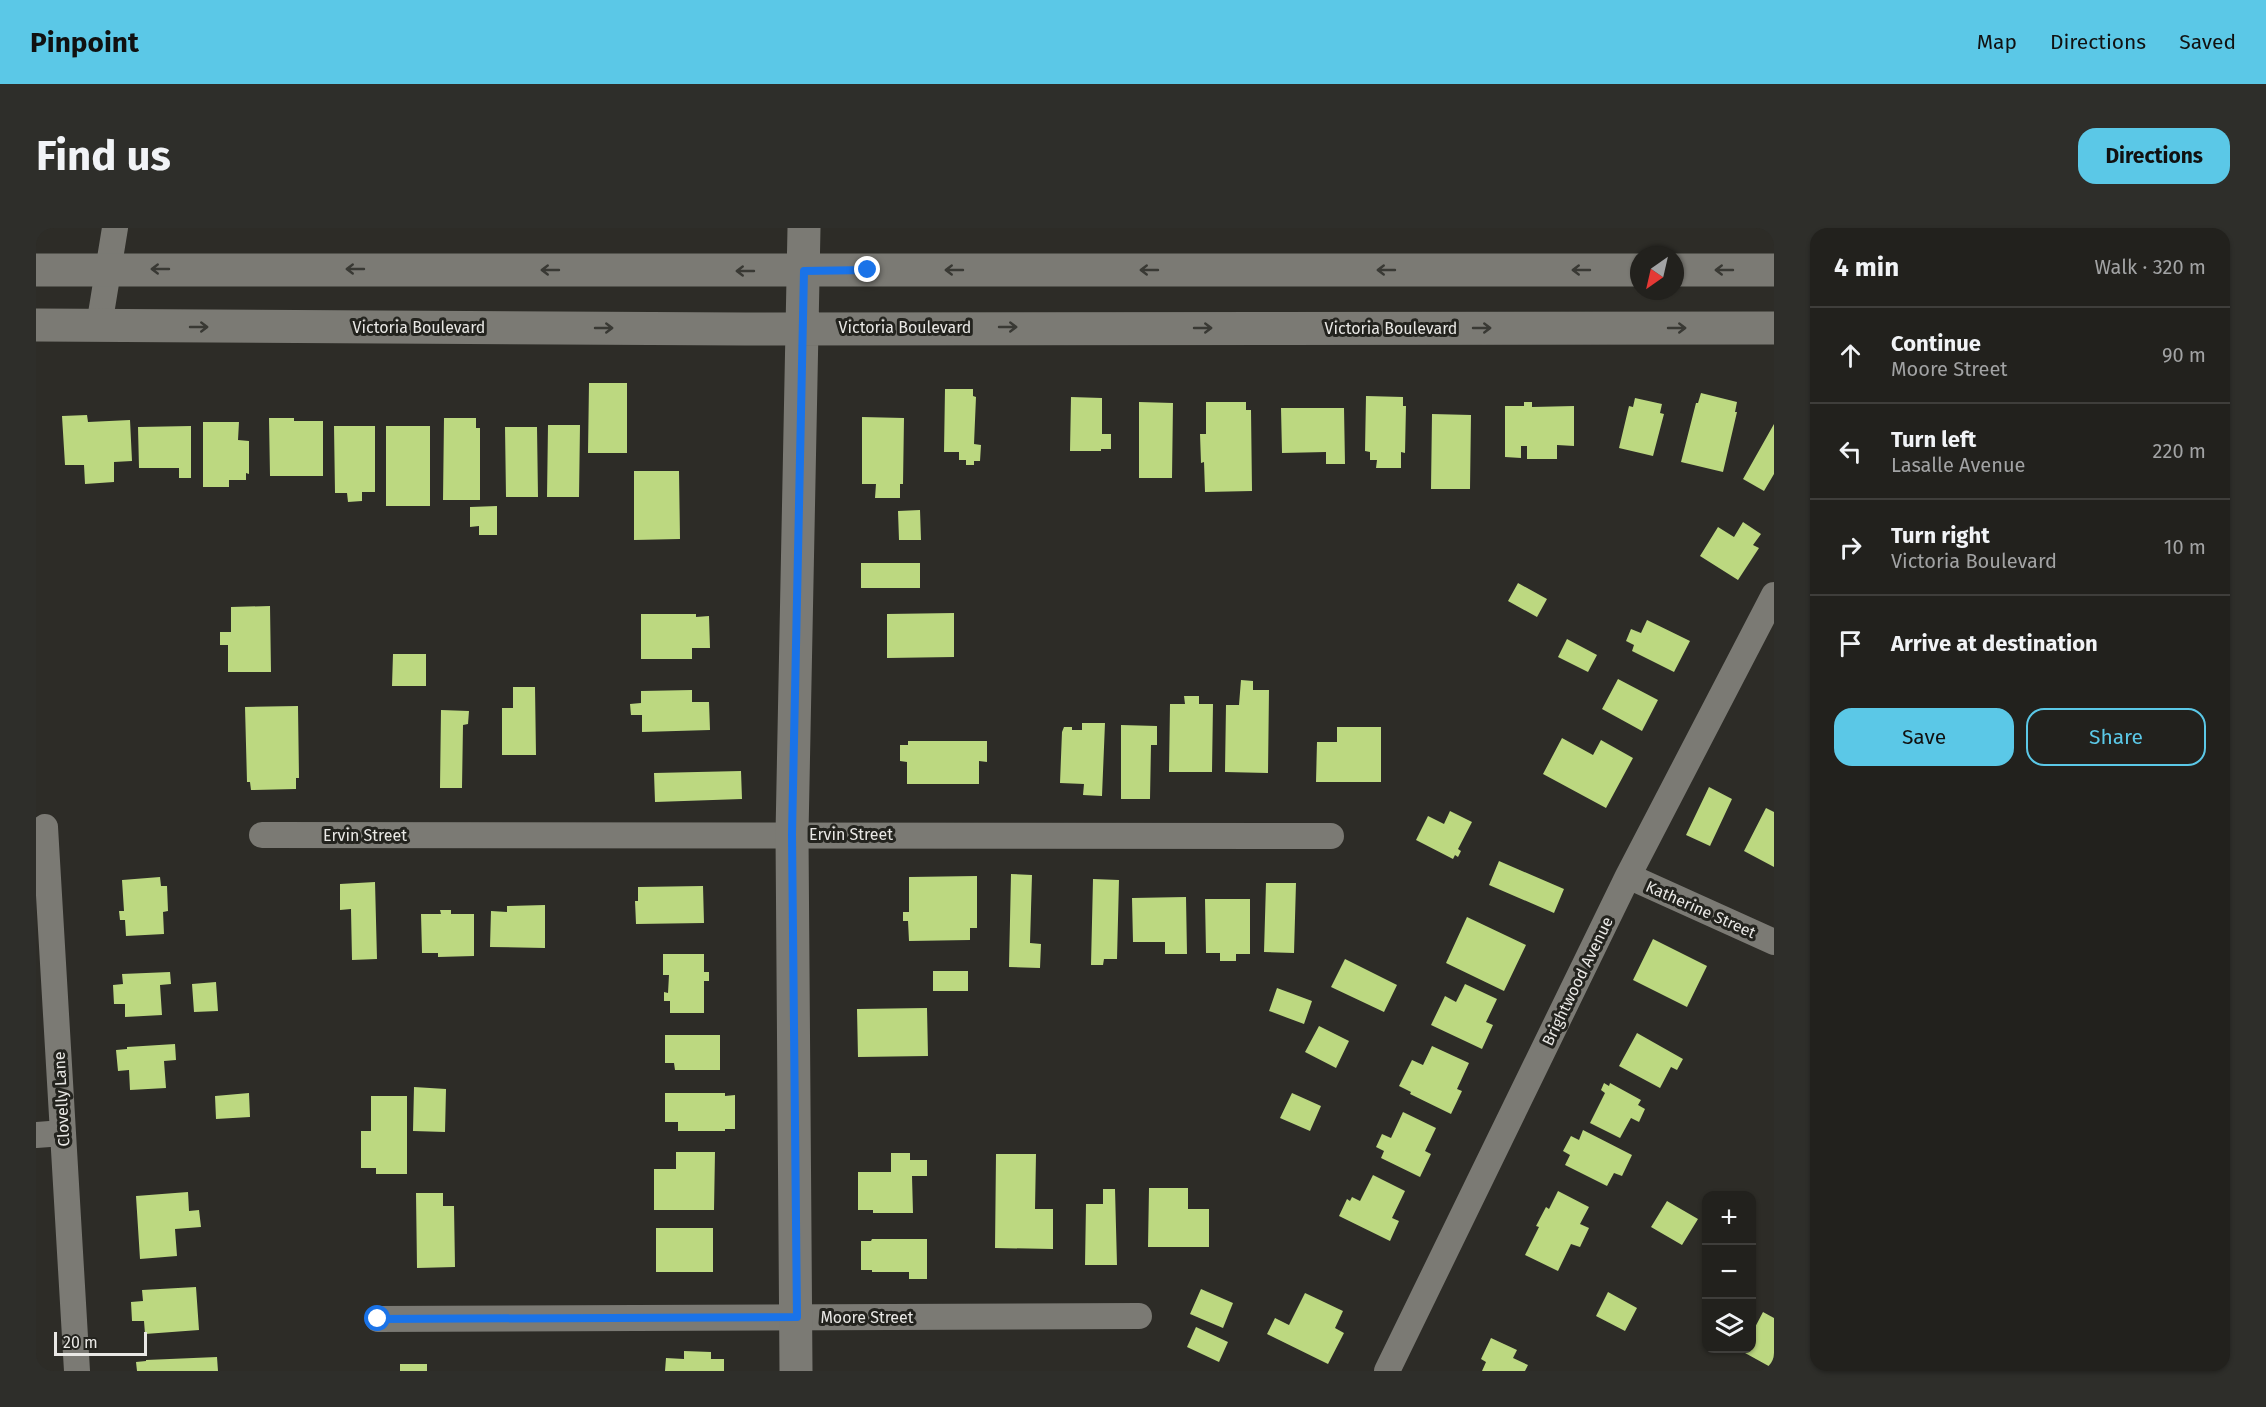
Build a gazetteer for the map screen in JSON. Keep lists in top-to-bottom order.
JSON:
{
  "streets": {
    "main road": ["Victoria Boulevard"],
    "street": [
      "Ervin Street",
      "Katherine Street",
      "Brightwood Avenue",
      "Clovelly Lane",
      "Moore Street"
    ]
  },
  "crossings": [
    ["Katherine Street", "Brightwood Avenue"]
  ],
  "scale_bar": "20 m",
  "north": "bottom left",
  "page": {
    "header": "Pinpoint",
    "nav": ["Map", "Directions", "Saved"],
    "buttons": [
      "Directions",
      ["Save", "Share"]
    ],
    "title": "Find us",
    "heading": ["4 min", "Walk · 320 m"],
    "list": [
      ["Continue", "Moore Street", "90 m"],
      ["Turn left", "Lasalle Avenue", "220 m"],
      ["Turn right", "Victoria Boulevard", "10 m"],
      "Arrive at destination"
    ],
    "map_buttons": ["+", "−"],
    "scale": "20 m"
  }
}
